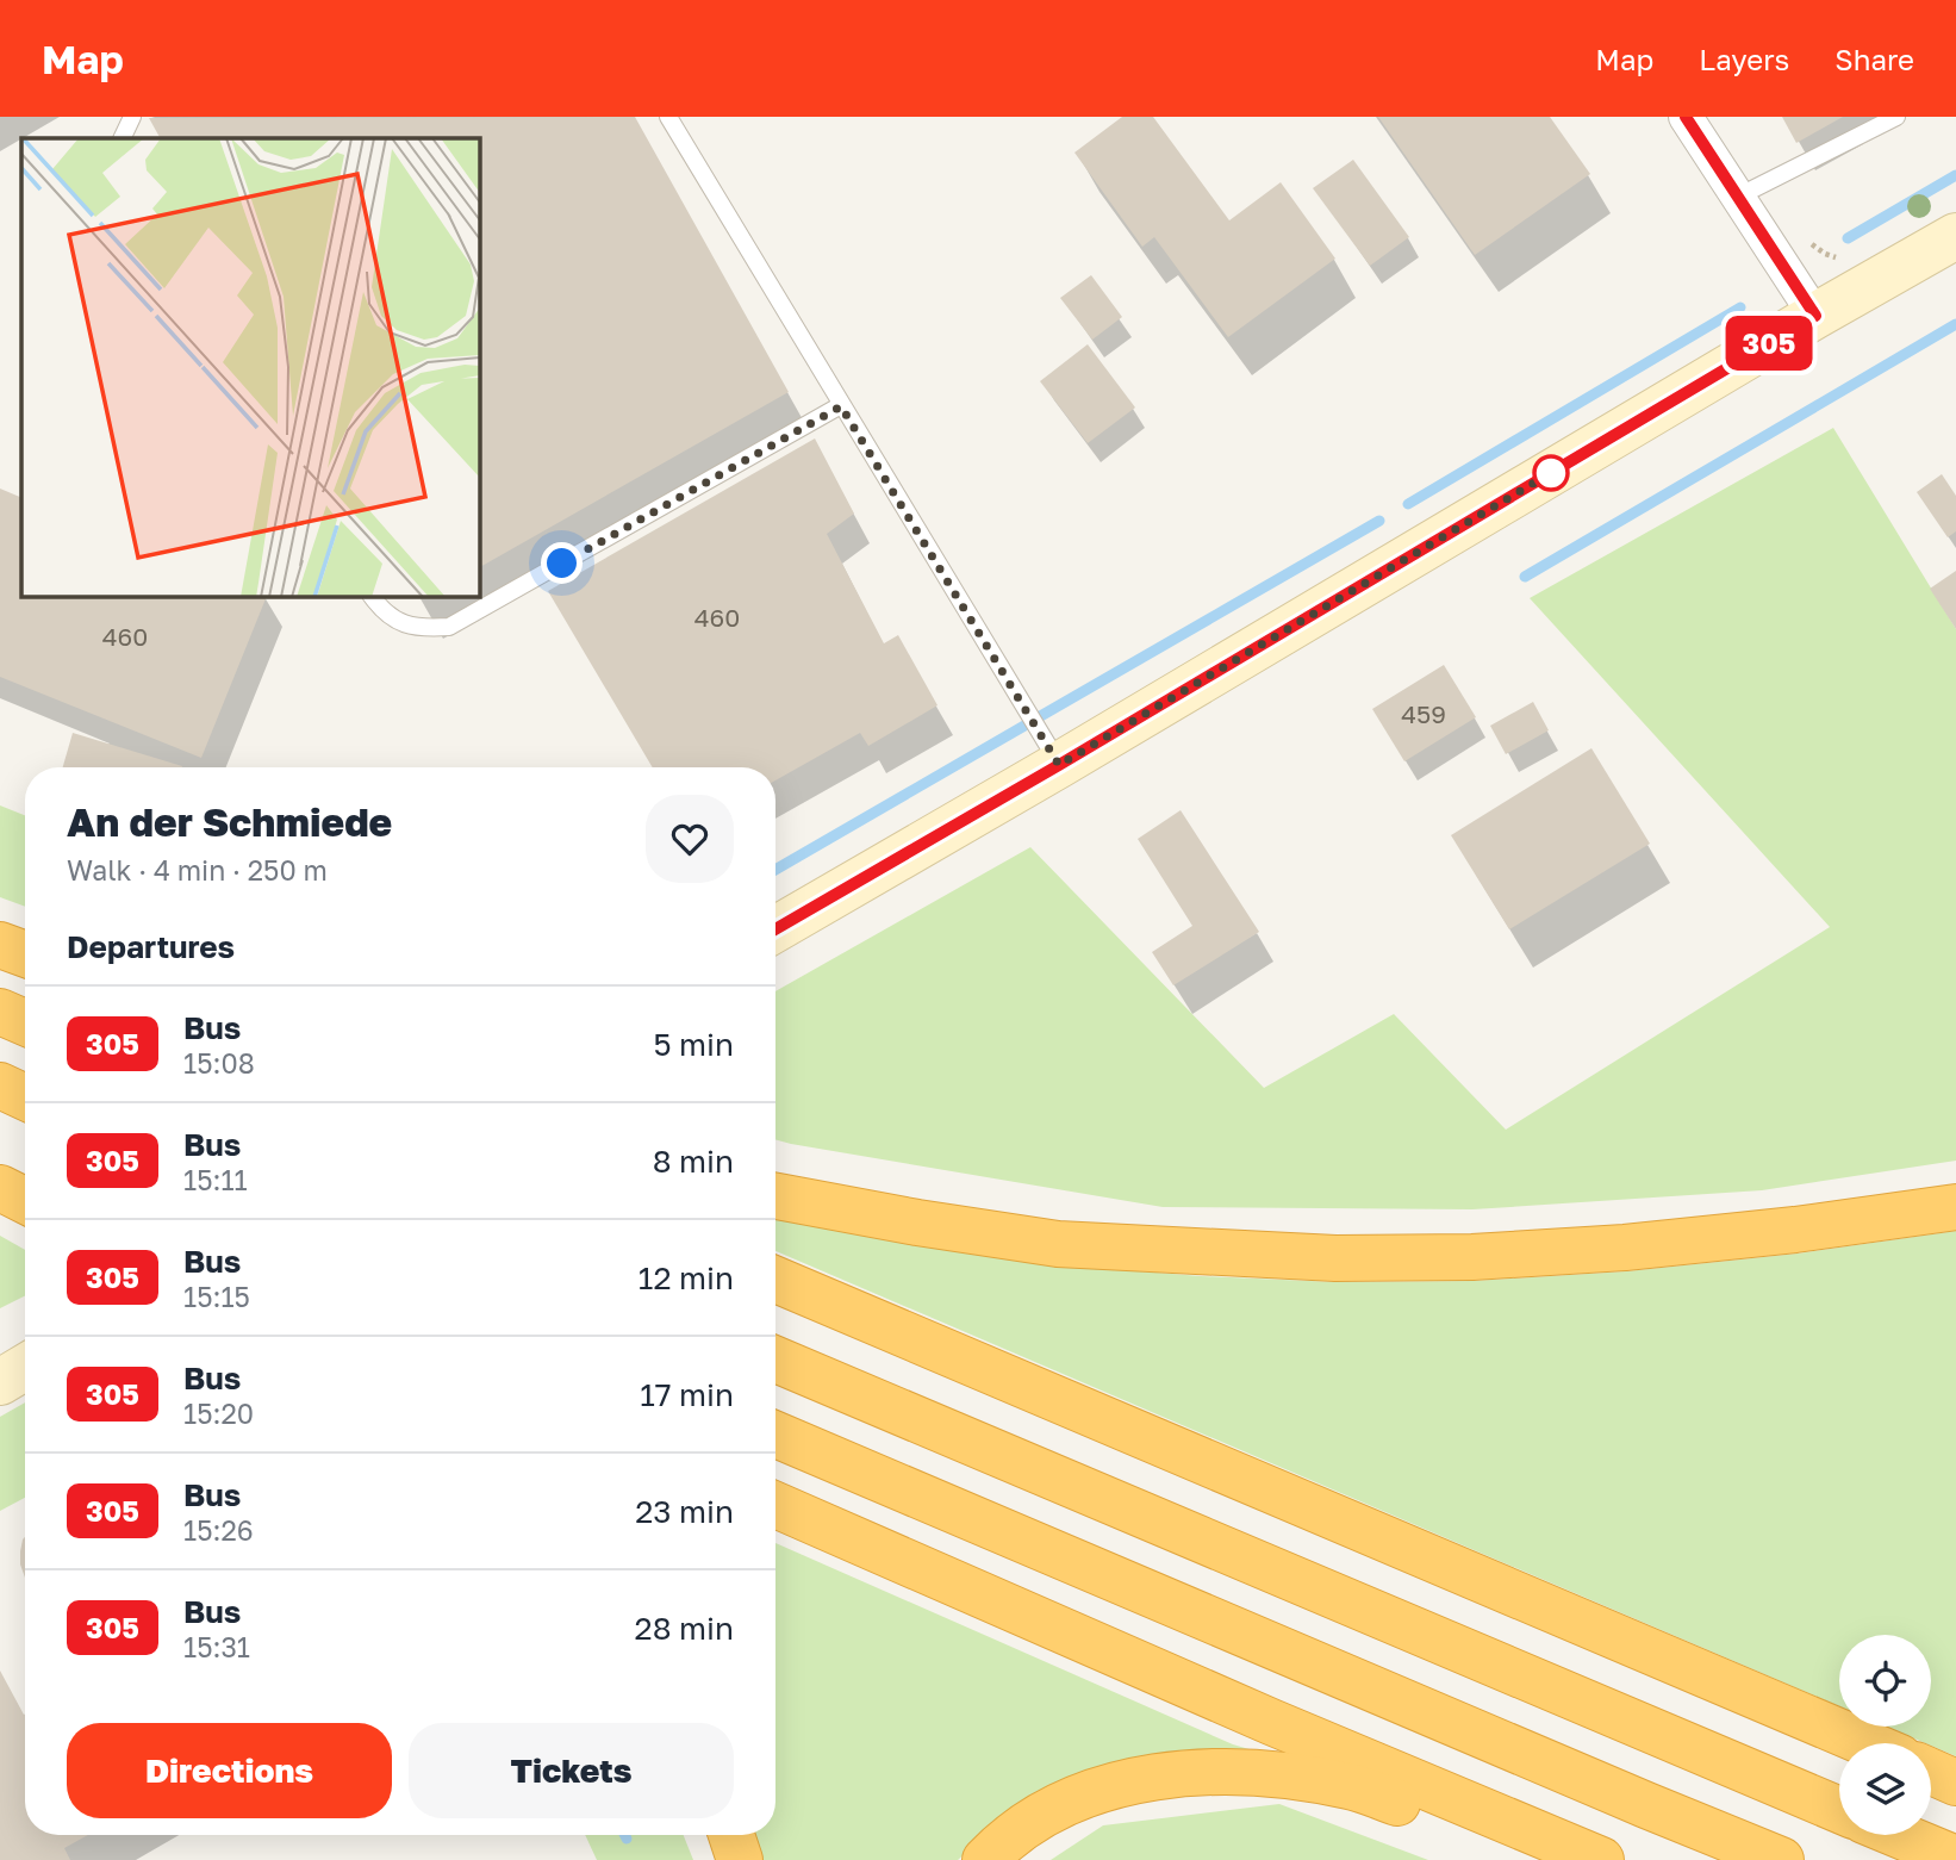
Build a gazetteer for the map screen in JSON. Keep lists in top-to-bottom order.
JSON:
{
  "lines": ["bus line 305"],
  "house_numbers": ["460", "460", "459"],
  "page": {
    "header": "Map",
    "nav": ["Map", "Layers", "Share"],
    "on_map": "305",
    "heading": [
      ["An der Schmiede", "Walk · 4 min · 250 m"],
      "Departures"
    ],
    "list": [
      {
        "mark": "305",
        "name": "Bus",
        "note": "15:08",
        "value": "5 min"
      },
      {
        "mark": "305",
        "name": "Bus",
        "note": "15:11",
        "value": "8 min"
      },
      {
        "mark": "305",
        "name": "Bus",
        "note": "15:15",
        "value": "12 min"
      },
      {
        "mark": "305",
        "name": "Bus",
        "note": "15:20",
        "value": "17 min"
      },
      {
        "mark": "305",
        "name": "Bus",
        "note": "15:26",
        "value": "23 min"
      },
      {
        "mark": "305",
        "name": "Bus",
        "note": "15:31",
        "value": "28 min"
      }
    ],
    "buttons": ["Directions", "Tickets"]
  }
}
